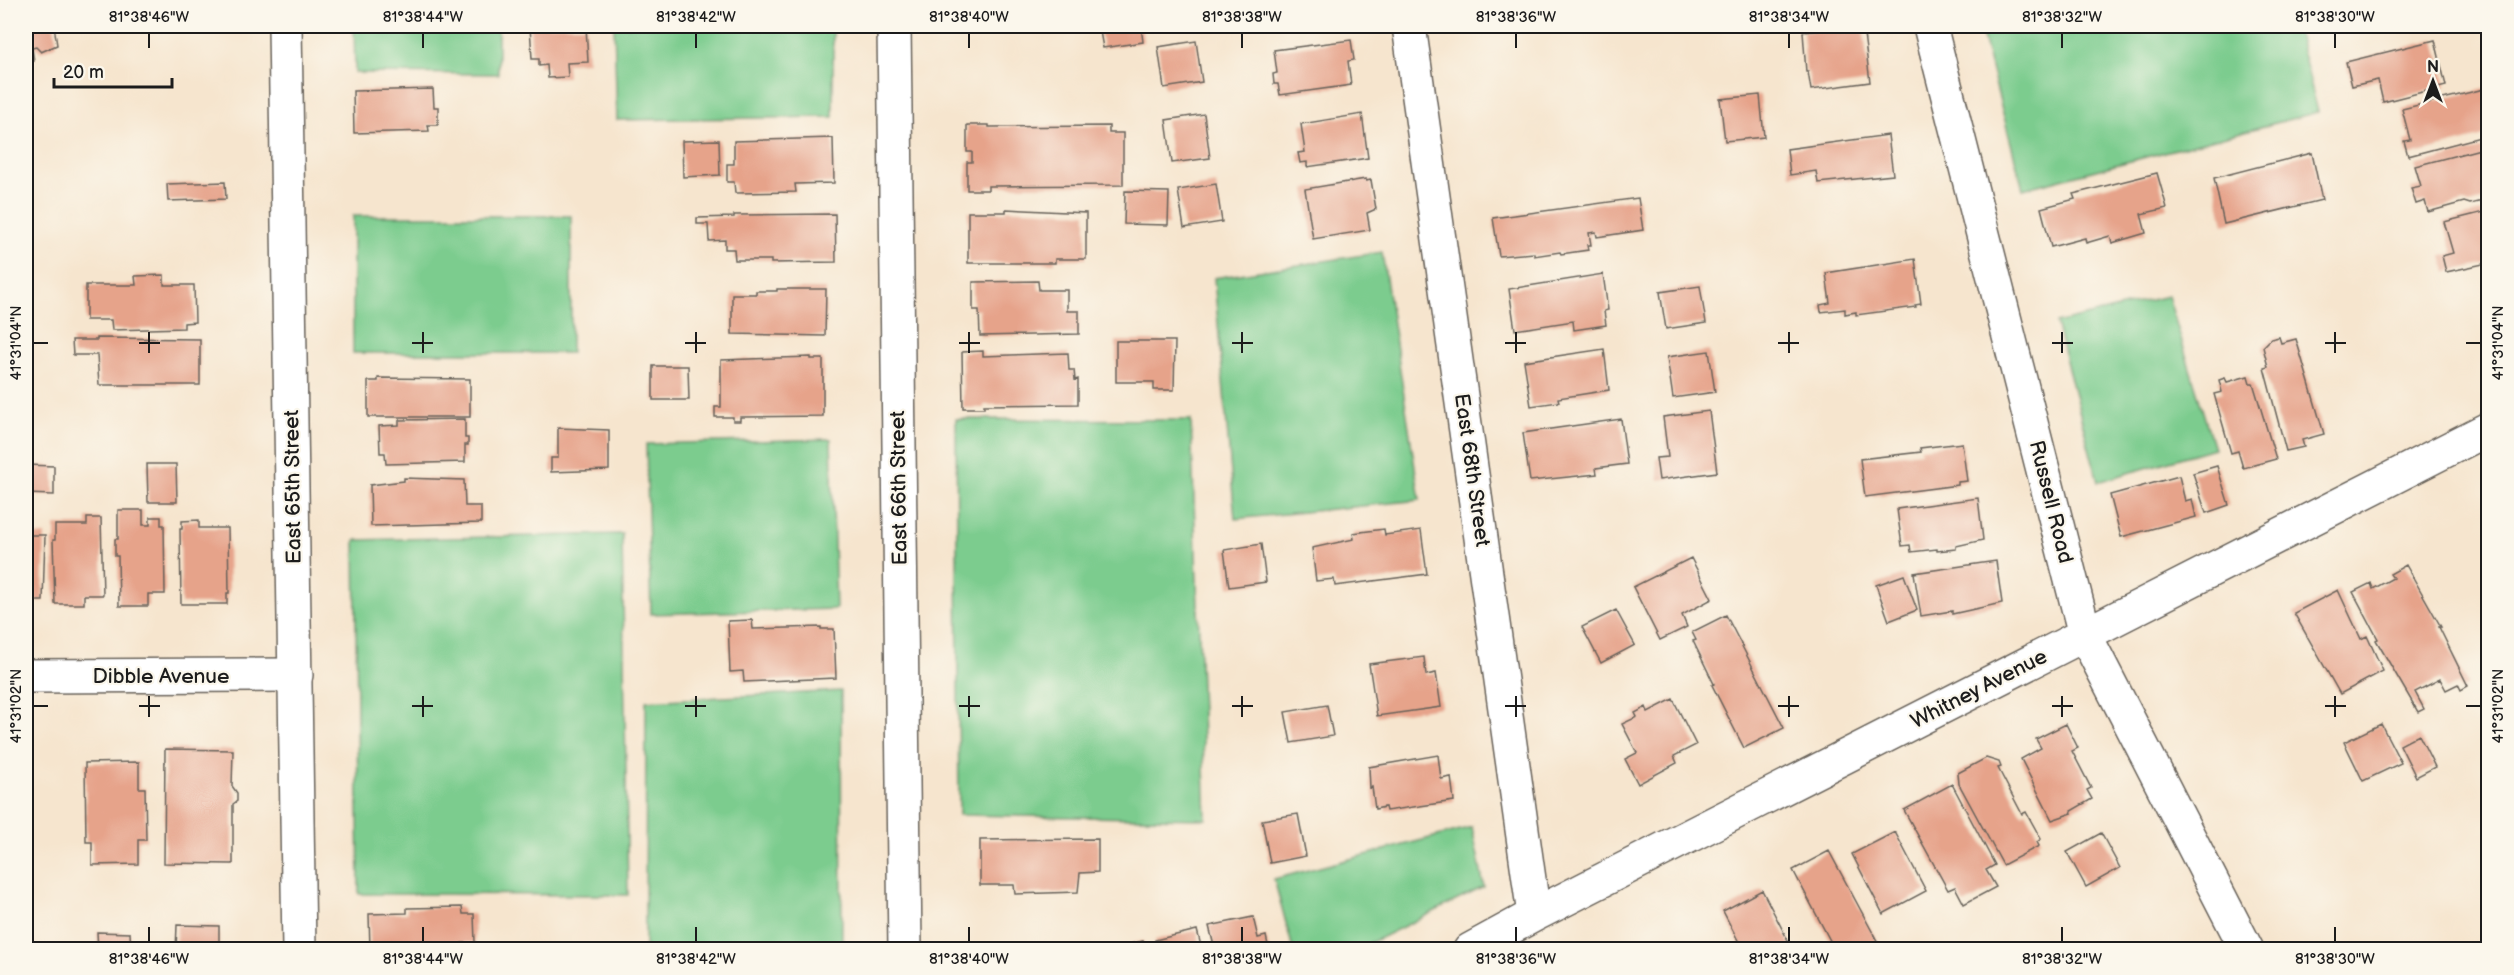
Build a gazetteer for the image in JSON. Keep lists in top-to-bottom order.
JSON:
{
  "streets": {
    "street": [
      "East 68th Street",
      "East 65th Street",
      "East 66th Street",
      "Russell Road",
      "Dibble Avenue",
      "Whitney Avenue"
    ]
  },
  "crossings": [
    ["East 68th Street", "Whitney Avenue"],
    ["East 65th Street", "Dibble Avenue"],
    ["Russell Road", "Whitney Avenue"]
  ],
  "scale_bar": "20 m",
  "north": "top",
  "coordinates": [
    "81°38'46\"W",
    "81°38'44\"W",
    "81°38'42\"W",
    "81°38'40\"W",
    "81°38'38\"W",
    "81°38'36\"W",
    "81°38'34\"W",
    "81°38'32\"W",
    "81°38'30\"W",
    "41°31'04\"N",
    "41°31'02\"N"
  ]
}
